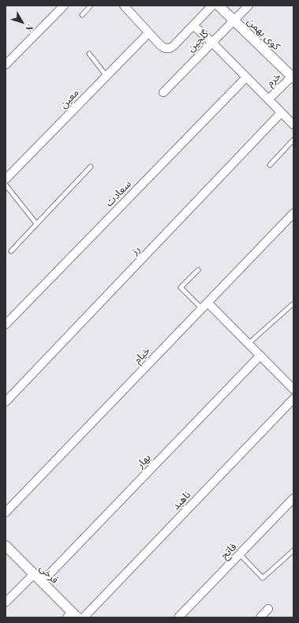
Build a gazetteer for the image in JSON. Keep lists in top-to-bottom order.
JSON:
{
  "streets": {
    "street": [
      "کوی بهمن",
      "گلچین",
      "خرم",
      "معین",
      "سعادت",
      "رز",
      "خیام",
      "بهار",
      "ناهید",
      "فاتح",
      "فرخی"
    ]
  },
  "crossings": [
    ["کوی بهمن", "گلچین"],
    ["کوی بهمن", "خرم"],
    ["بهار", "فرخی"]
  ],
  "north": "bottom right"
}
